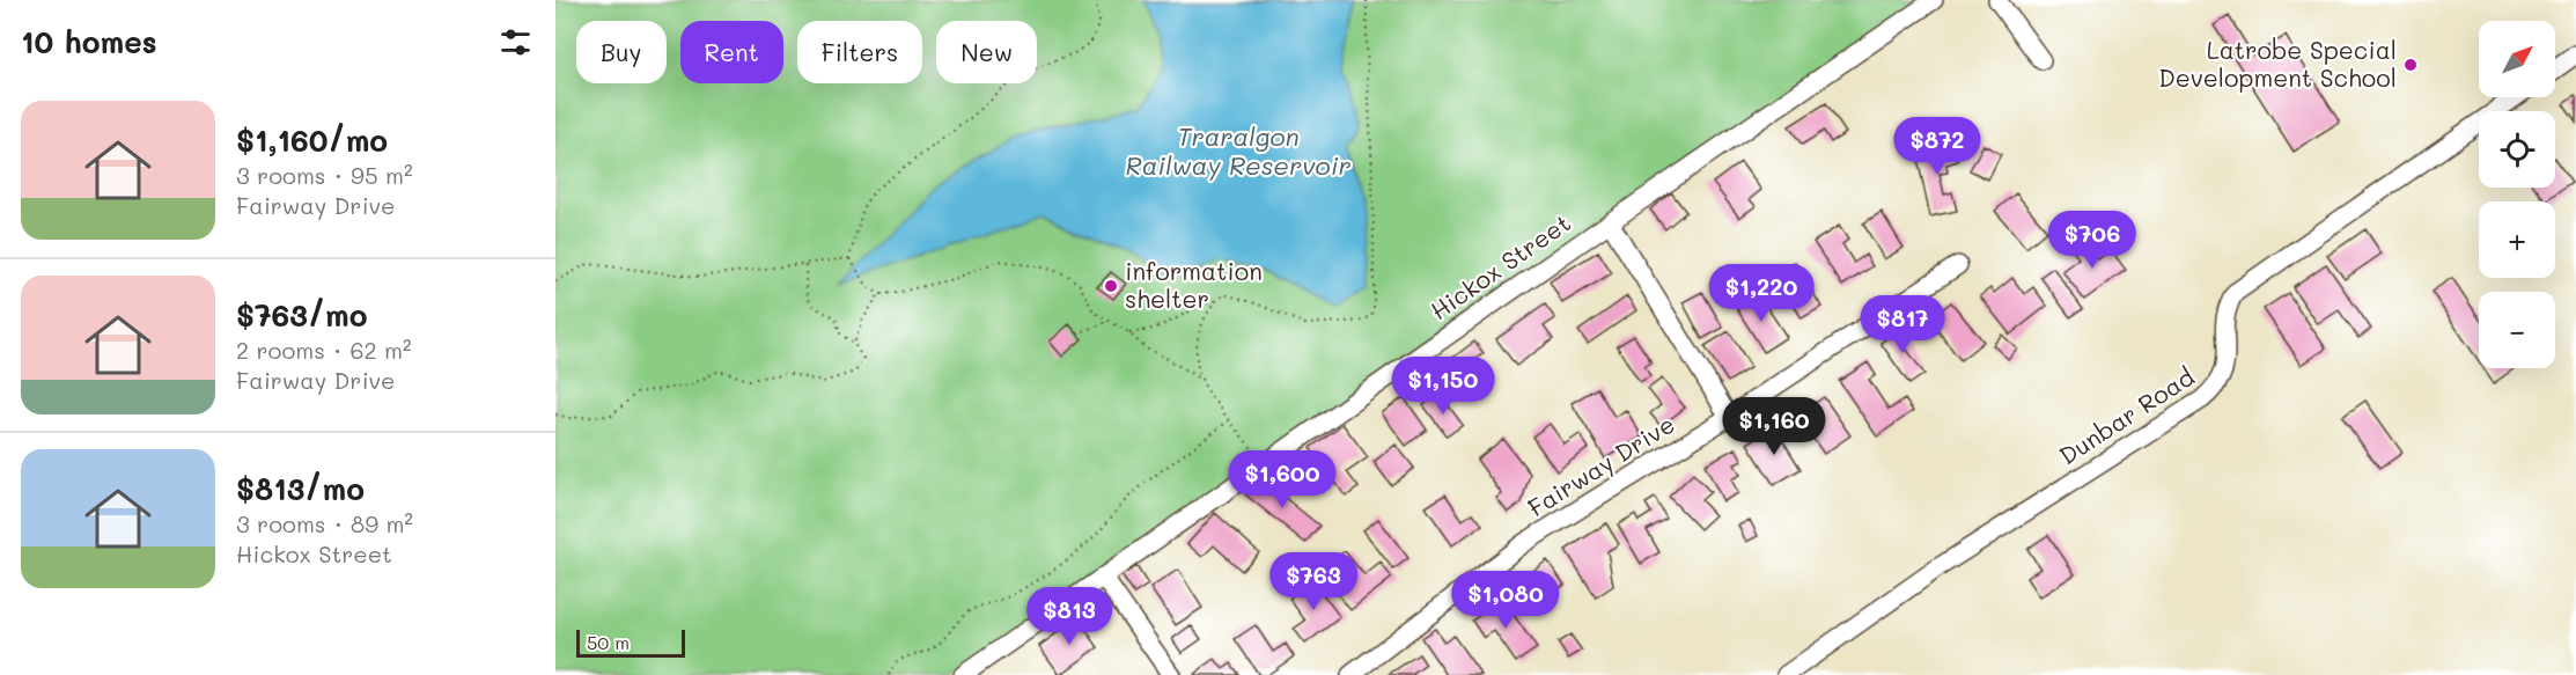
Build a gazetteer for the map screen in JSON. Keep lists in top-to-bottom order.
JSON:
{
  "streets": {
    "street": ["Hickox Street", "Dunbar Road", "Fairway Drive"]
  },
  "water": ["Traralgon Railway Reservoir"],
  "places": ["Latrobe Special Development School", "information shelter"],
  "scale_bar": "50 m",
  "north": "top right",
  "page": {
    "heading": "10 homes",
    "map_buttons": ["+", "−"],
    "chip": [
      "Buy",
      "Rent",
      "Filters",
      "New"
    ],
    "list": [
      {
        "name": "$1,160/mo",
        "note": "3 rooms · 95 m² · Fairway Drive"
      },
      {
        "name": "$763/mo",
        "note": "2 rooms · 62 m² · Fairway Drive"
      },
      {
        "name": "$813/mo",
        "note": "3 rooms · 89 m² · Hickox Street"
      }
    ],
    "price": [
      "$872",
      "$706",
      "$1,220",
      "$817",
      "$1,150",
      "$1,160",
      "$1,600",
      "$763",
      "$1,080",
      "$813"
    ],
    "scale": "50 m"
  }
}
